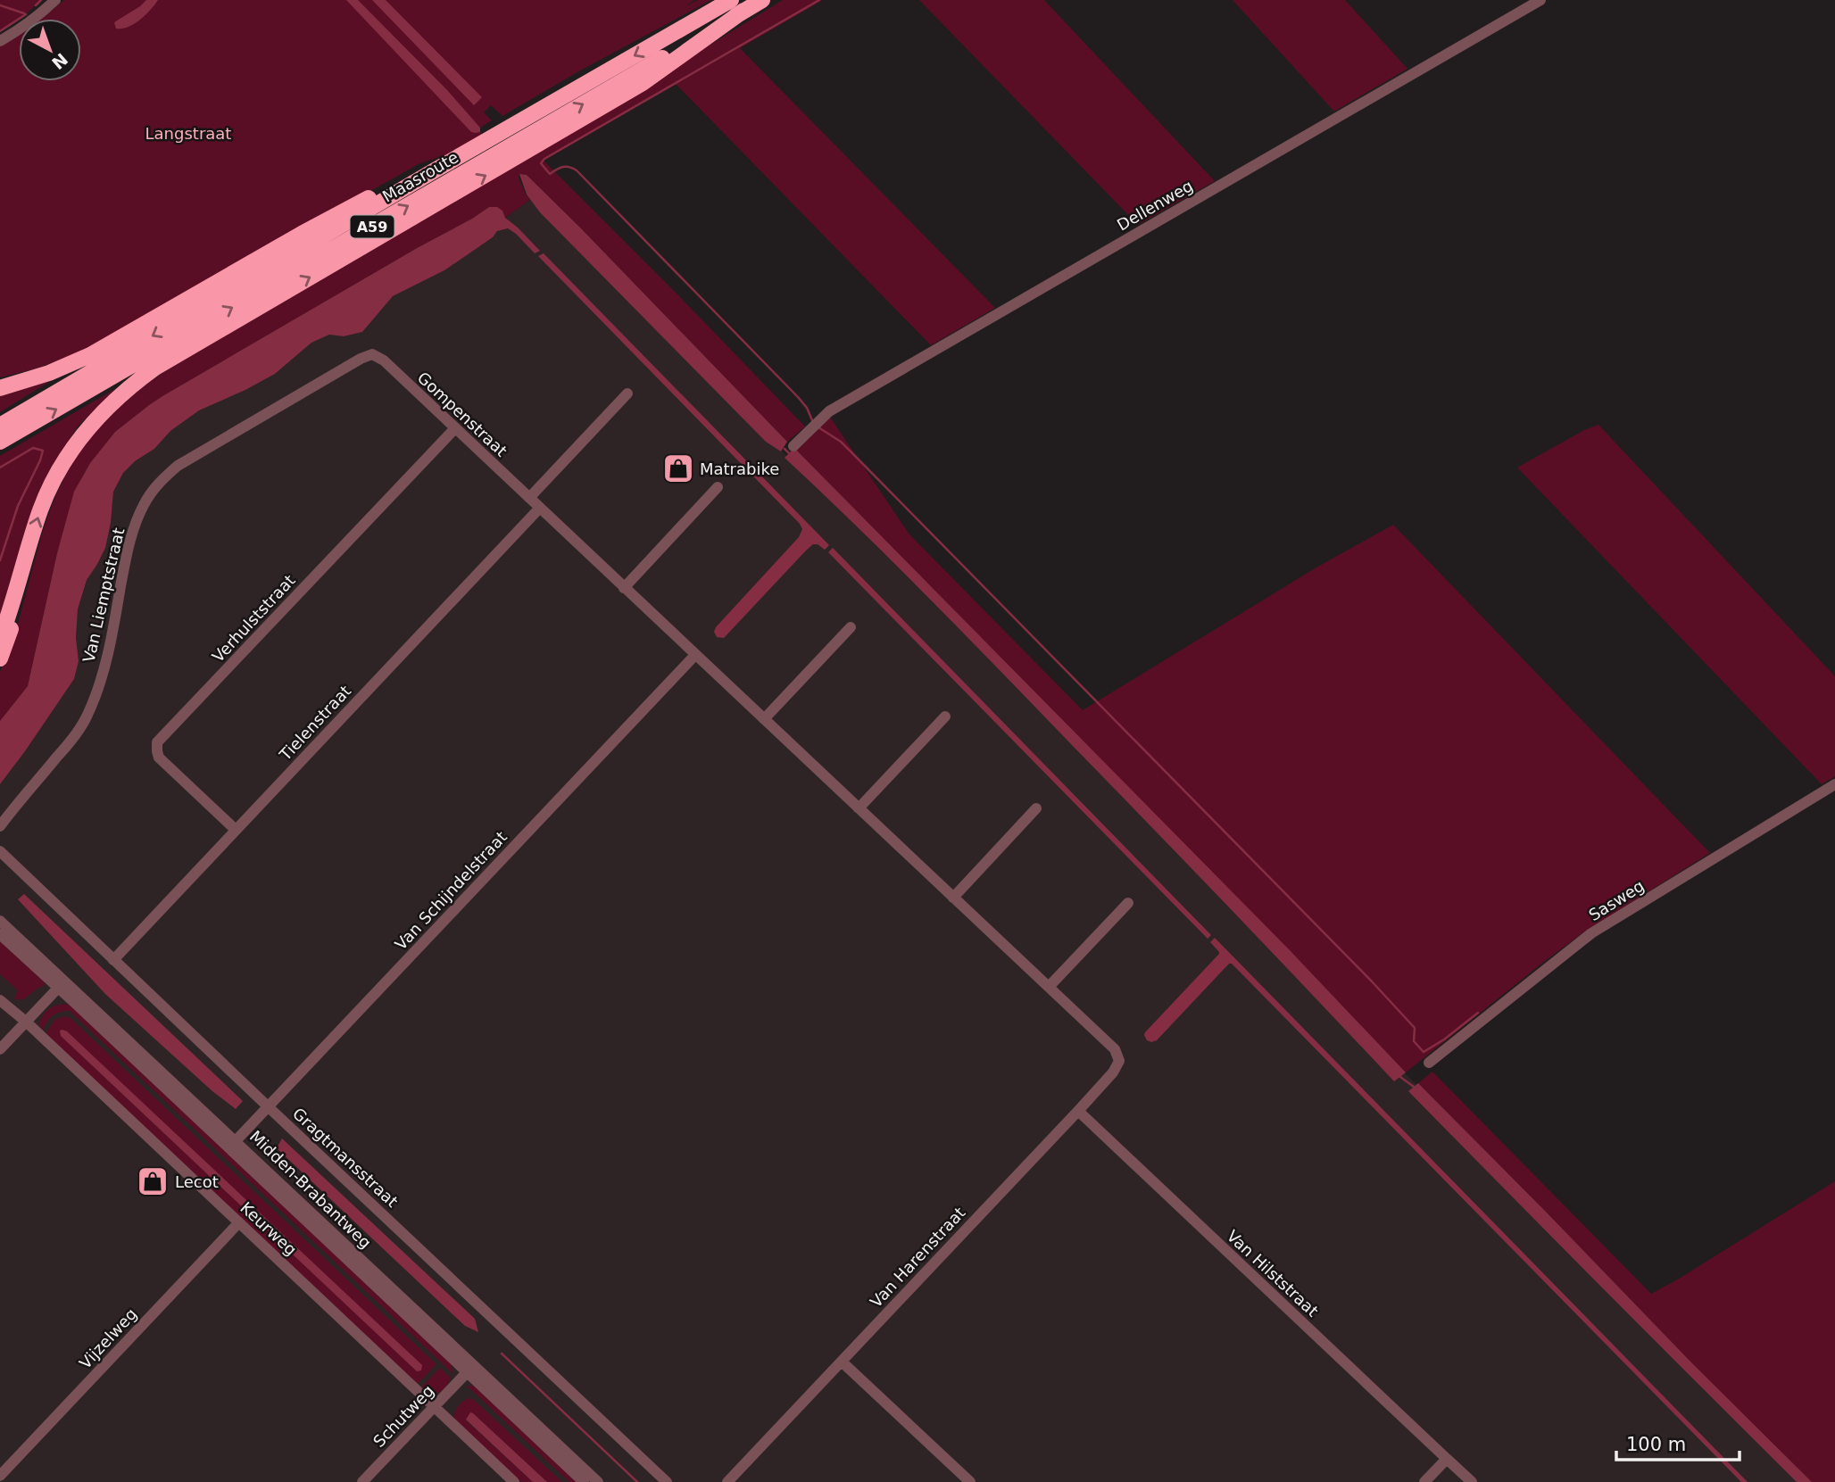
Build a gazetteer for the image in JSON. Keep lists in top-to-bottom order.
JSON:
{
  "streets": {
    "highway": ["Maasroute", "A59"],
    "street": [
      "Dellenweg",
      "Gompenstraat",
      "Van Liemptstraat",
      "Verhulststraat",
      "Tielenstraat",
      "Van Schijndelstraat",
      "Sasweg",
      "Gragtmansstraat",
      "Midden-Brabantweg",
      "Keurweg",
      "Van Harenstraat",
      "Van Hilststraat",
      "Vijzelweg",
      "Schutweg"
    ]
  },
  "crossings": [
    ["Maasroute", "A59"],
    ["Gompenstraat", "Van Liemptstraat"],
    ["Gompenstraat", "Verhulststraat"],
    ["Gompenstraat", "Tielenstraat"],
    ["Gompenstraat", "Van Schijndelstraat"],
    ["Gompenstraat", "Van Harenstraat"],
    ["Verhulststraat", "Tielenstraat"],
    ["Tielenstraat", "Gragtmansstraat"],
    ["Van Schijndelstraat", "Gragtmansstraat"],
    ["Van Schijndelstraat", "Midden-Brabantweg"],
    ["Midden-Brabantweg", "Schutweg"],
    ["Keurweg", "Vijzelweg"],
    ["Keurweg", "Schutweg"],
    ["Van Harenstraat", "Van Hilststraat"]
  ],
  "parks": ["Langstraat"],
  "places": {
    "shop": ["Matrabike", "Lecot"]
  },
  "scale_bar": "100 m",
  "north": "bottom right"
}
